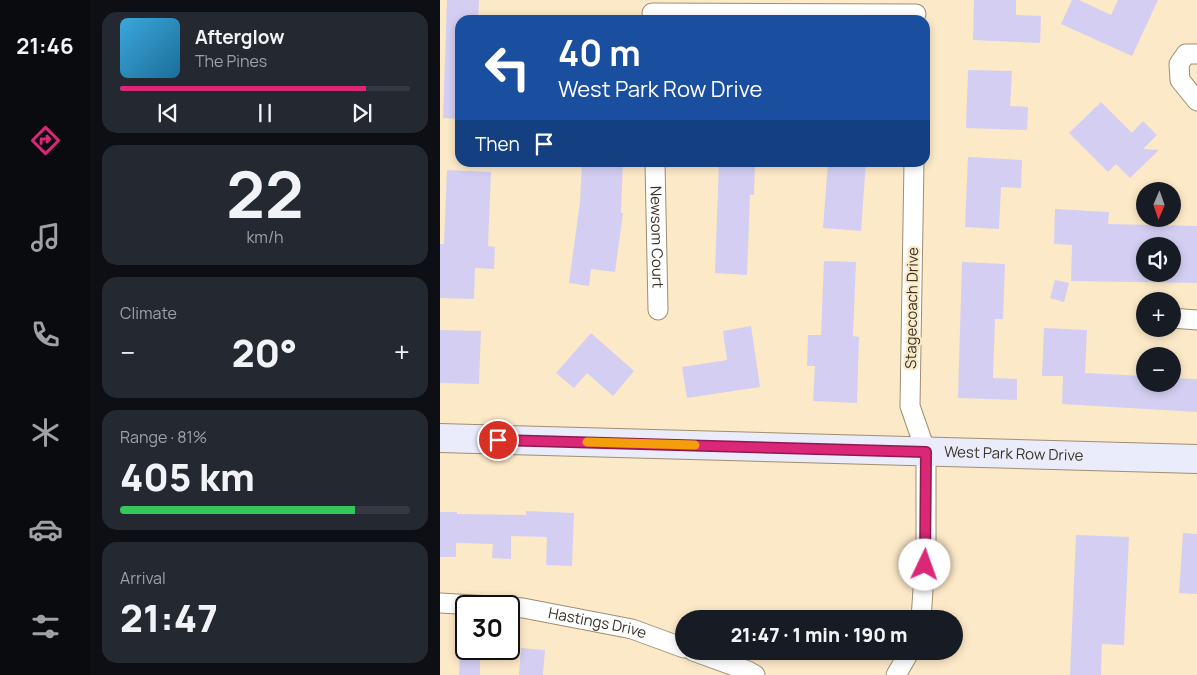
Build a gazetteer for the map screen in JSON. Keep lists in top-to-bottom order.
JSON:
{
  "streets": {
    "main road": ["West Park Row Drive"],
    "street": ["Newsom Court", "Stagecoach Drive", "Hastings Drive"]
  },
  "crossings": [
    ["Stagecoach Drive", "West Park Row Drive"]
  ],
  "north": "bottom",
  "page": {
    "tabs": "21:46",
    "turn": ["40 m", "West Park Row Drive"],
    "song": ["Afterglow", "The Pines"],
    "then": "Then",
    "tile": [
      ["22", "km/h"],
      "Climate",
      ["Range · 81%", "405 km"],
      ["Arrival", "21:47"]
    ],
    "map_buttons": ["+", "−"],
    "heat": ["−", "20°", "+"],
    "limit": "30",
    "trip": "21:47 · 1 min · 190 m"
  }
}
